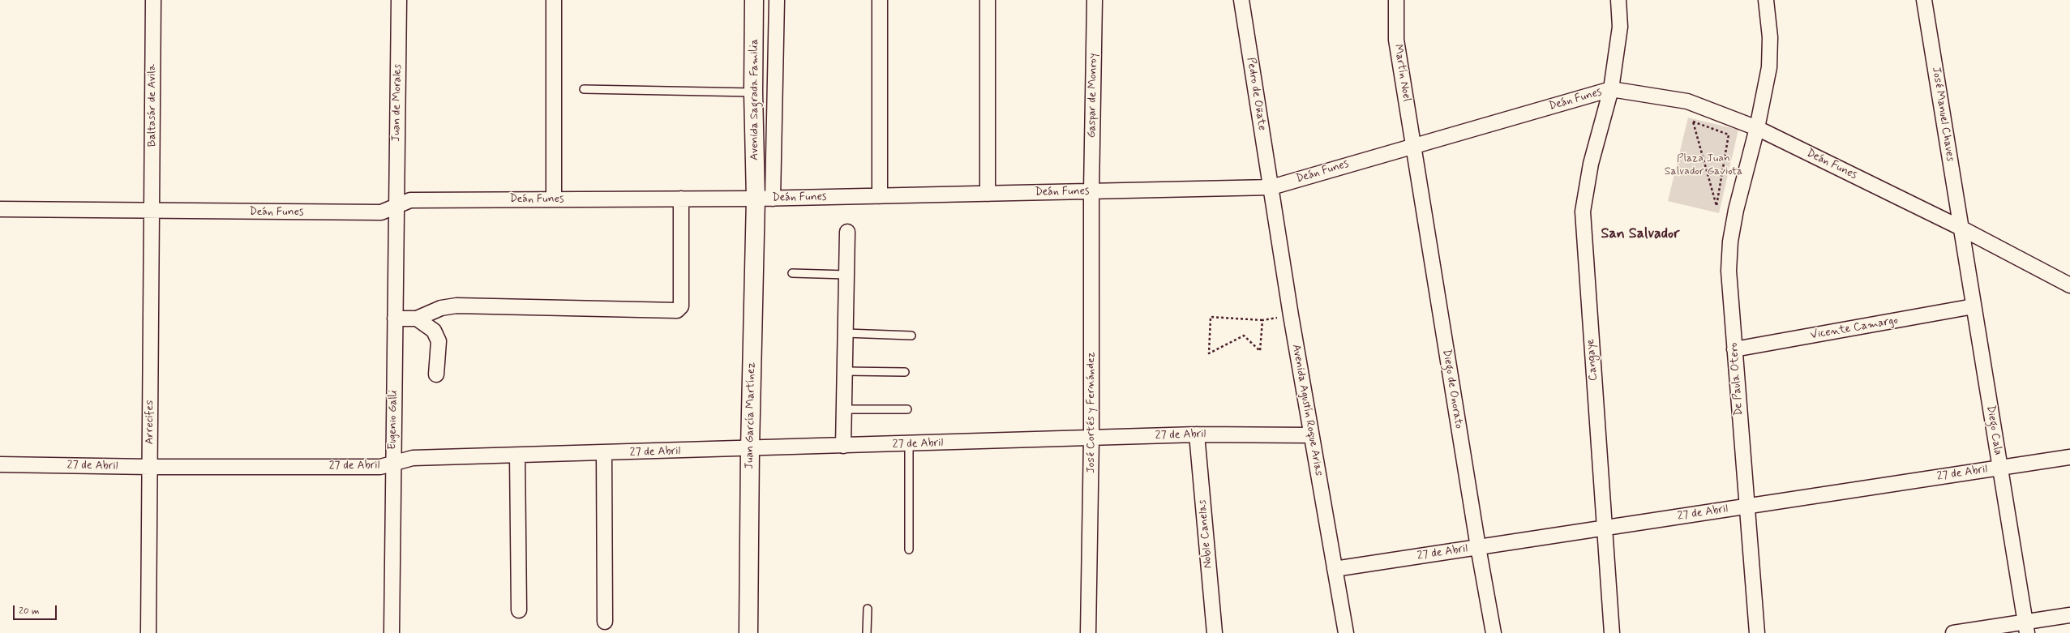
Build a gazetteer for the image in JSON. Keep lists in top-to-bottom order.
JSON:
{
  "streets": {
    "main road": ["Avenida Sagrada Familia", "Juan García Martínez"],
    "street": [
      "Martín Noel",
      "Pedro de Oñate",
      "Gaspar de Monroy",
      "Deán Funes",
      "Juan de Morales",
      "Baltasár de Avila",
      "José Manuel Chaves",
      "Vicente Camargo",
      "Cangaye",
      "De Paula Otero",
      "Diego de Onorato",
      "Avenida Agustín Roque Arias",
      "José Cortés y Fernández",
      "Eugenio Galli",
      "Arrecifes",
      "Diego Cala",
      "27 de Abril",
      "Noble Canelas"
    ]
  },
  "crossings": [
    ["Martín Noel", "Deán Funes"],
    ["Martín Noel", "Diego de Onorato"],
    ["Pedro de Oñate", "Deán Funes"],
    ["Pedro de Oñate", "Avenida Agustín Roque Arias"],
    ["Gaspar de Monroy", "Deán Funes"],
    ["Gaspar de Monroy", "José Cortés y Fernández"],
    ["Avenida Sagrada Familia", "Deán Funes"],
    ["Avenida Sagrada Familia", "Juan García Martínez"],
    ["Deán Funes", "Juan de Morales"],
    ["Deán Funes", "Baltasár de Avila"],
    ["Deán Funes", "José Manuel Chaves"],
    ["Deán Funes", "Cangaye"],
    ["Deán Funes", "De Paula Otero"],
    ["Deán Funes", "Diego de Onorato"],
    ["Deán Funes", "Avenida Agustín Roque Arias"],
    ["Deán Funes", "José Cortés y Fernández"],
    ["Deán Funes", "Juan García Martínez"],
    ["Deán Funes", "Eugenio Galli"],
    ["Deán Funes", "Arrecifes"],
    ["Deán Funes", "Diego Cala"],
    ["Juan de Morales", "Eugenio Galli"],
    ["Baltasár de Avila", "Arrecifes"],
    ["José Manuel Chaves", "Diego Cala"],
    ["Vicente Camargo", "De Paula Otero"],
    ["Vicente Camargo", "Diego Cala"],
    ["Cangaye", "27 de Abril"],
    ["De Paula Otero", "27 de Abril"],
    ["Diego de Onorato", "27 de Abril"],
    ["Avenida Agustín Roque Arias", "27 de Abril"],
    ["José Cortés y Fernández", "27 de Abril"],
    ["Juan García Martínez", "27 de Abril"],
    ["Eugenio Galli", "27 de Abril"],
    ["Arrecifes", "27 de Abril"],
    ["Diego Cala", "27 de Abril"],
    ["27 de Abril", "Noble Canelas"]
  ],
  "districts": ["San Salvador"],
  "parks": ["Plaza Juan Salvador Gaviota"],
  "scale_bar": "20 m"
}
